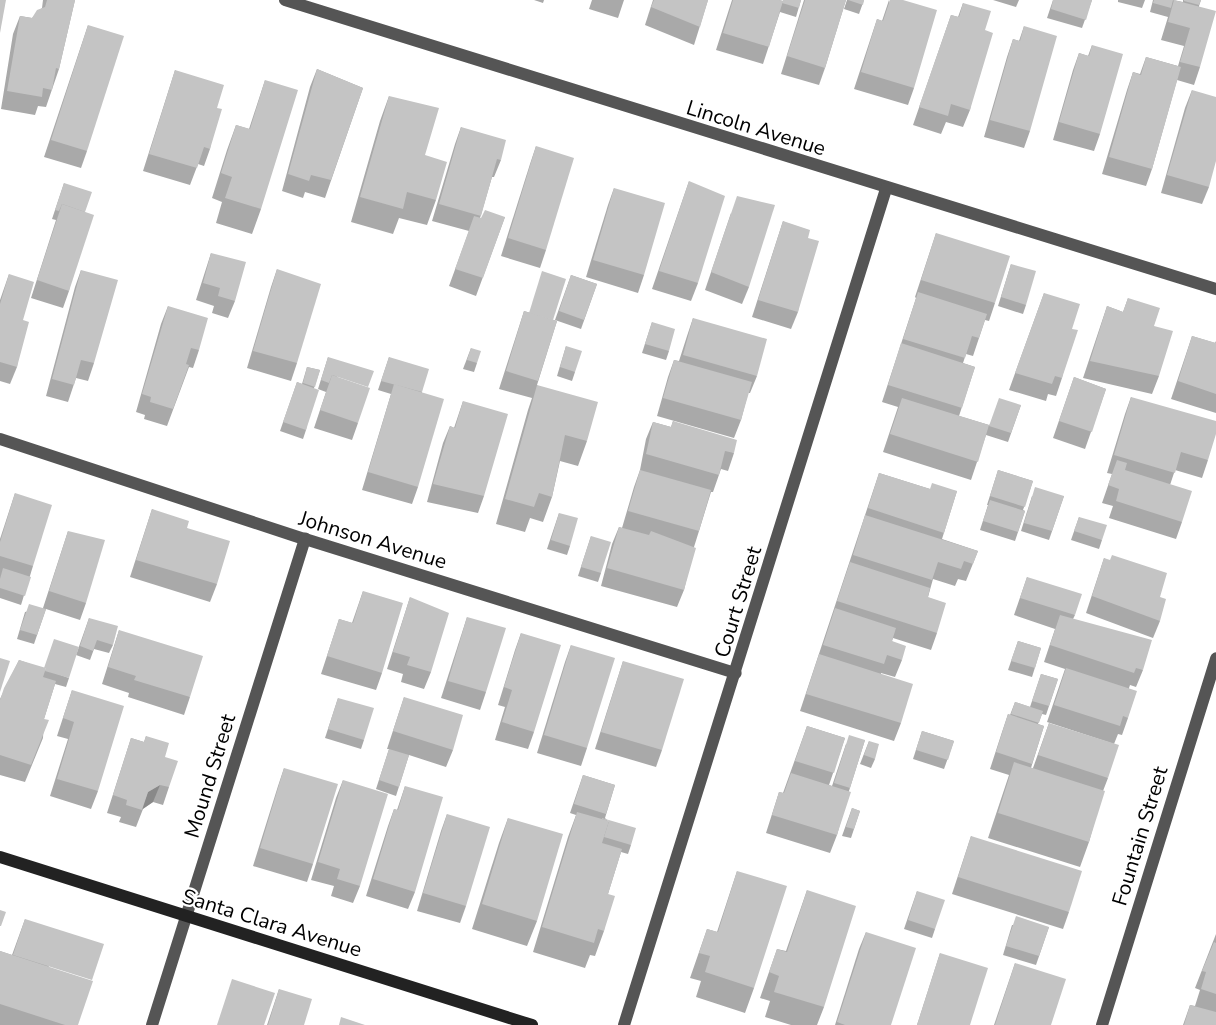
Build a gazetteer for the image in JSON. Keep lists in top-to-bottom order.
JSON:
{
  "streets": {
    "street": [
      "Lincoln Avenue",
      "Johnson Avenue",
      "Court Street",
      "Mound Street",
      "Fountain Street",
      "Santa Clara Avenue"
    ]
  },
  "crossings": [
    ["Lincoln Avenue", "Court Street"],
    ["Johnson Avenue", "Court Street"],
    ["Johnson Avenue", "Mound Street"],
    ["Mound Street", "Santa Clara Avenue"]
  ]
}
